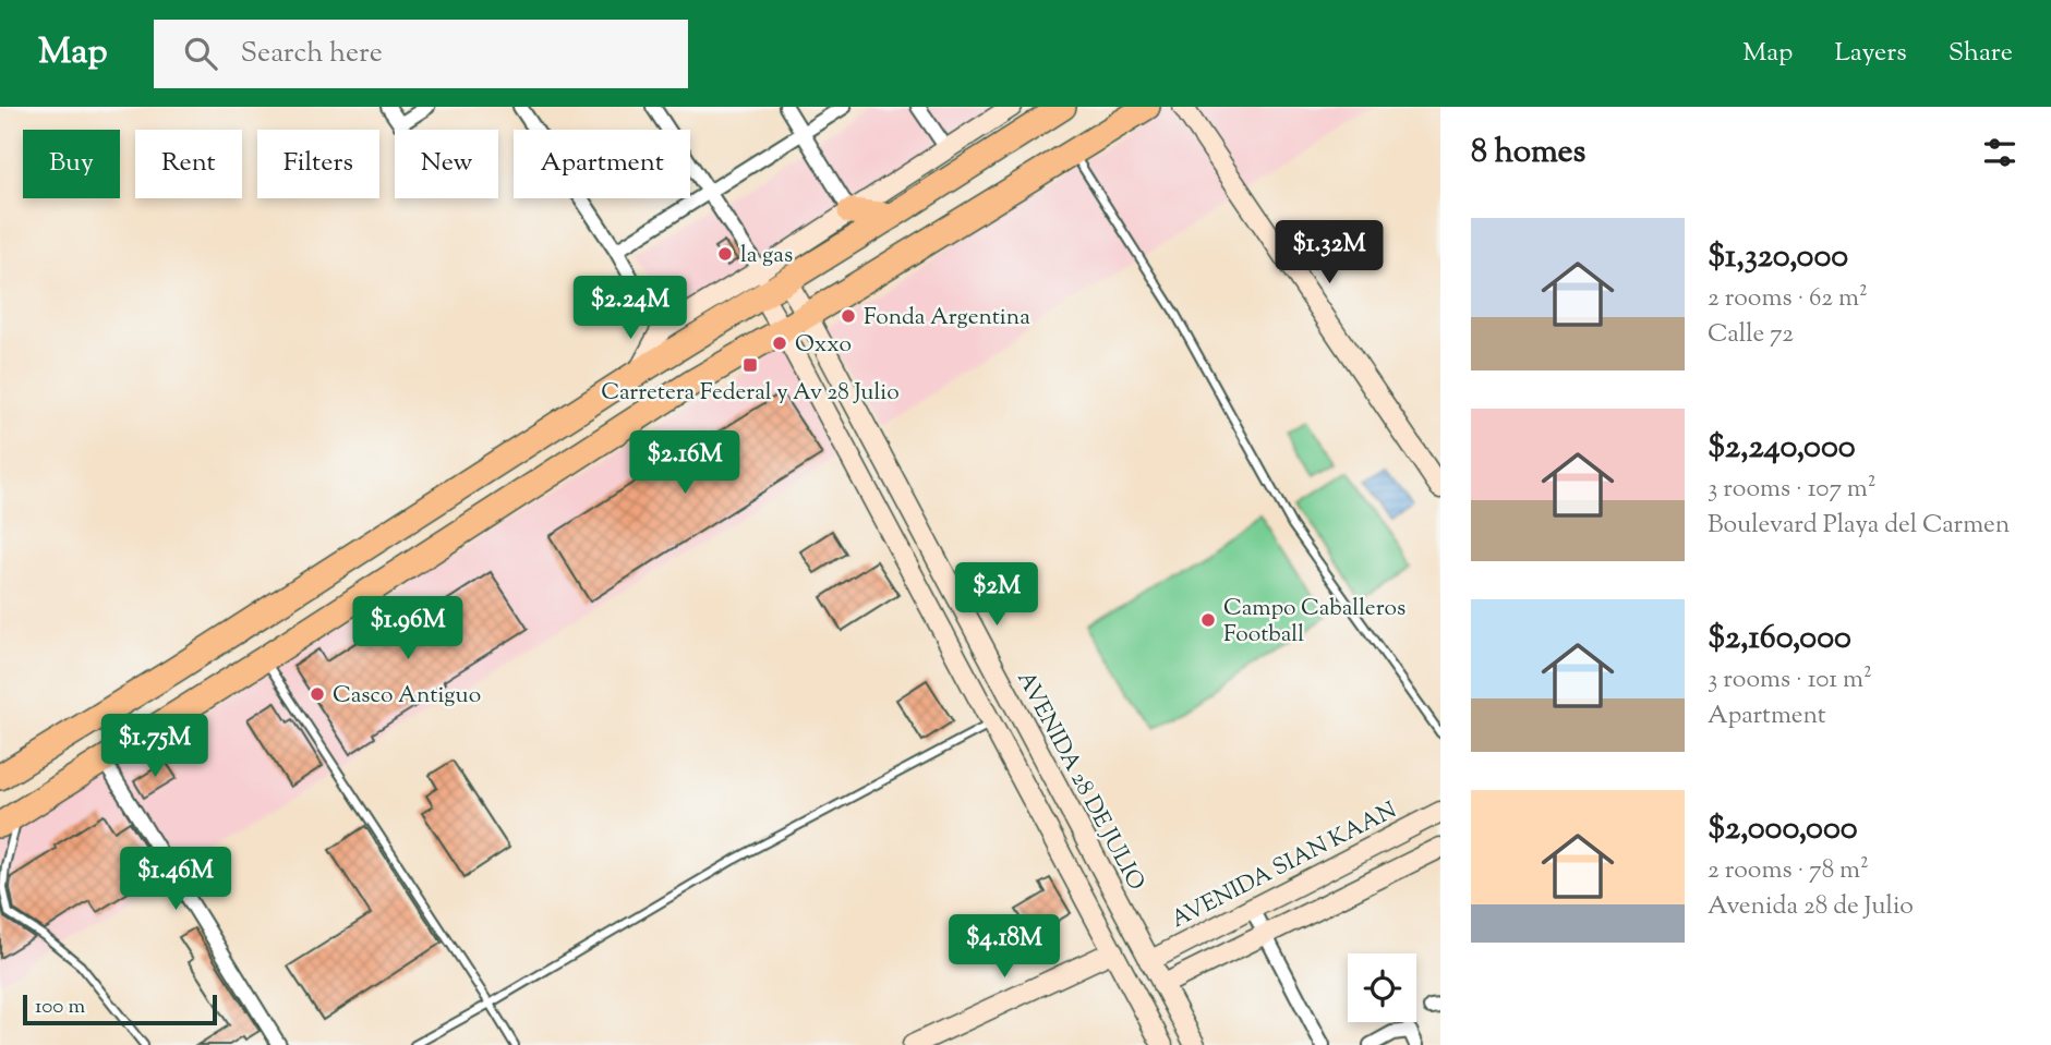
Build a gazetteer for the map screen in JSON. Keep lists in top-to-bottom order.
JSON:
{
  "streets": {
    "main road": ["AVENIDA 28 DE JULIO", "AVENIDA SIAN KAAN"]
  },
  "crossings": [
    ["AVENIDA 28 DE JULIO", "AVENIDA SIAN KAAN"]
  ],
  "places": {
    "other": [
      "la gas",
      "Fonda Argentina",
      "Oxxo",
      "Campo Caballeros Football",
      "Casco Antiguo"
    ],
    "transit": ["Carretera Federal y Av 28 Julio"]
  },
  "scale_bar": "100 m",
  "page": {
    "header": "Map",
    "search": "Search here",
    "nav": ["Map", "Layers", "Share"],
    "heading": "8 homes",
    "chip": [
      "Buy",
      "Rent",
      "Filters",
      "New",
      "Apartment"
    ],
    "list": [
      {
        "name": "$1,320,000",
        "note": "2 rooms · 62 m² · Calle 72"
      },
      {
        "name": "$2,240,000",
        "note": "3 rooms · 107 m² · Boulevard Playa del Carmen"
      },
      {
        "name": "$2,160,000",
        "note": "3 rooms · 101 m² · Apartment"
      },
      {
        "name": "$2,000,000",
        "note": "2 rooms · 78 m² · Avenida 28 de Julio"
      }
    ],
    "price": [
      "$1.32M",
      "$2.24M",
      "$2.16M",
      "$2M",
      "$1.96M",
      "$1.75M",
      "$1.46M",
      "$4.18M"
    ],
    "scale": "100 m"
  }
}
